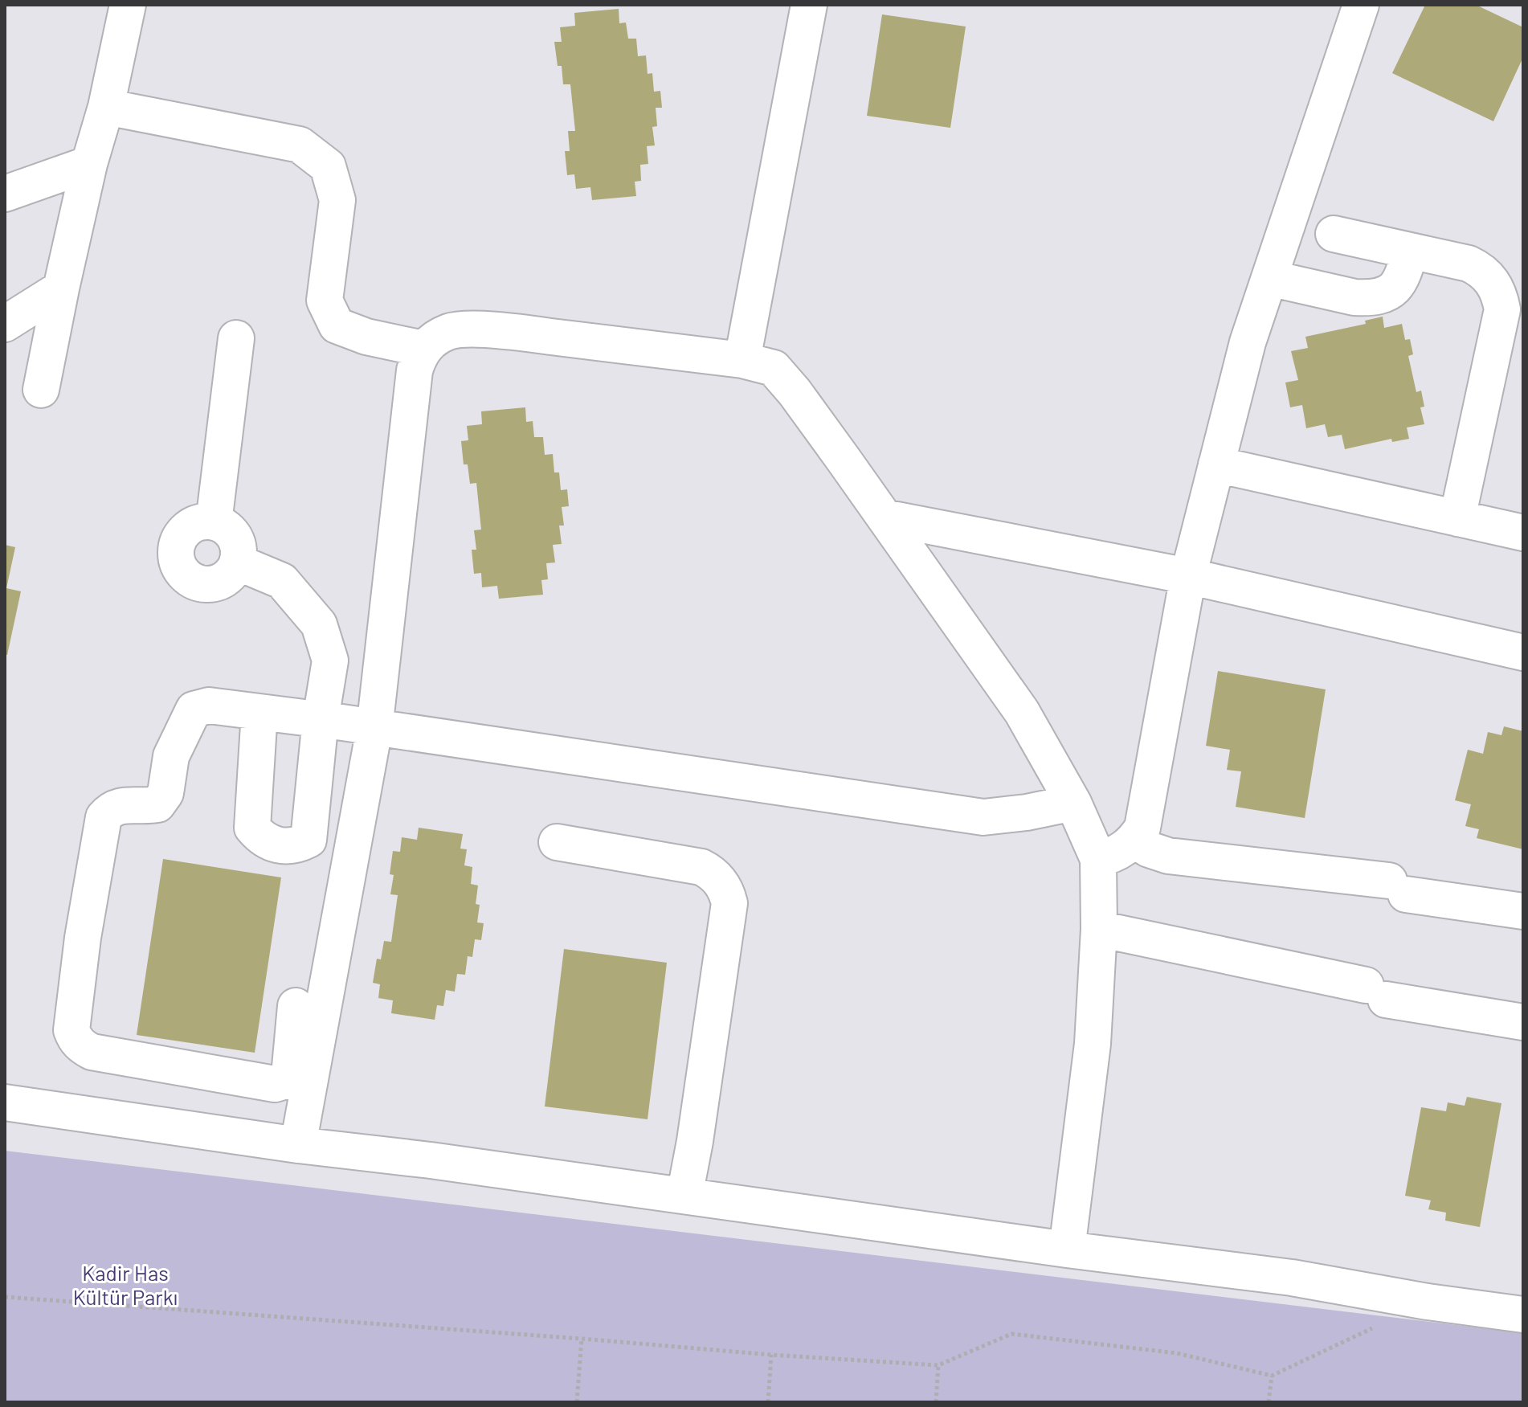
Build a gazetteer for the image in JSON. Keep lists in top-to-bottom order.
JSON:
{
  "parks": ["Kadir Has Kültür Parkı"]
}
